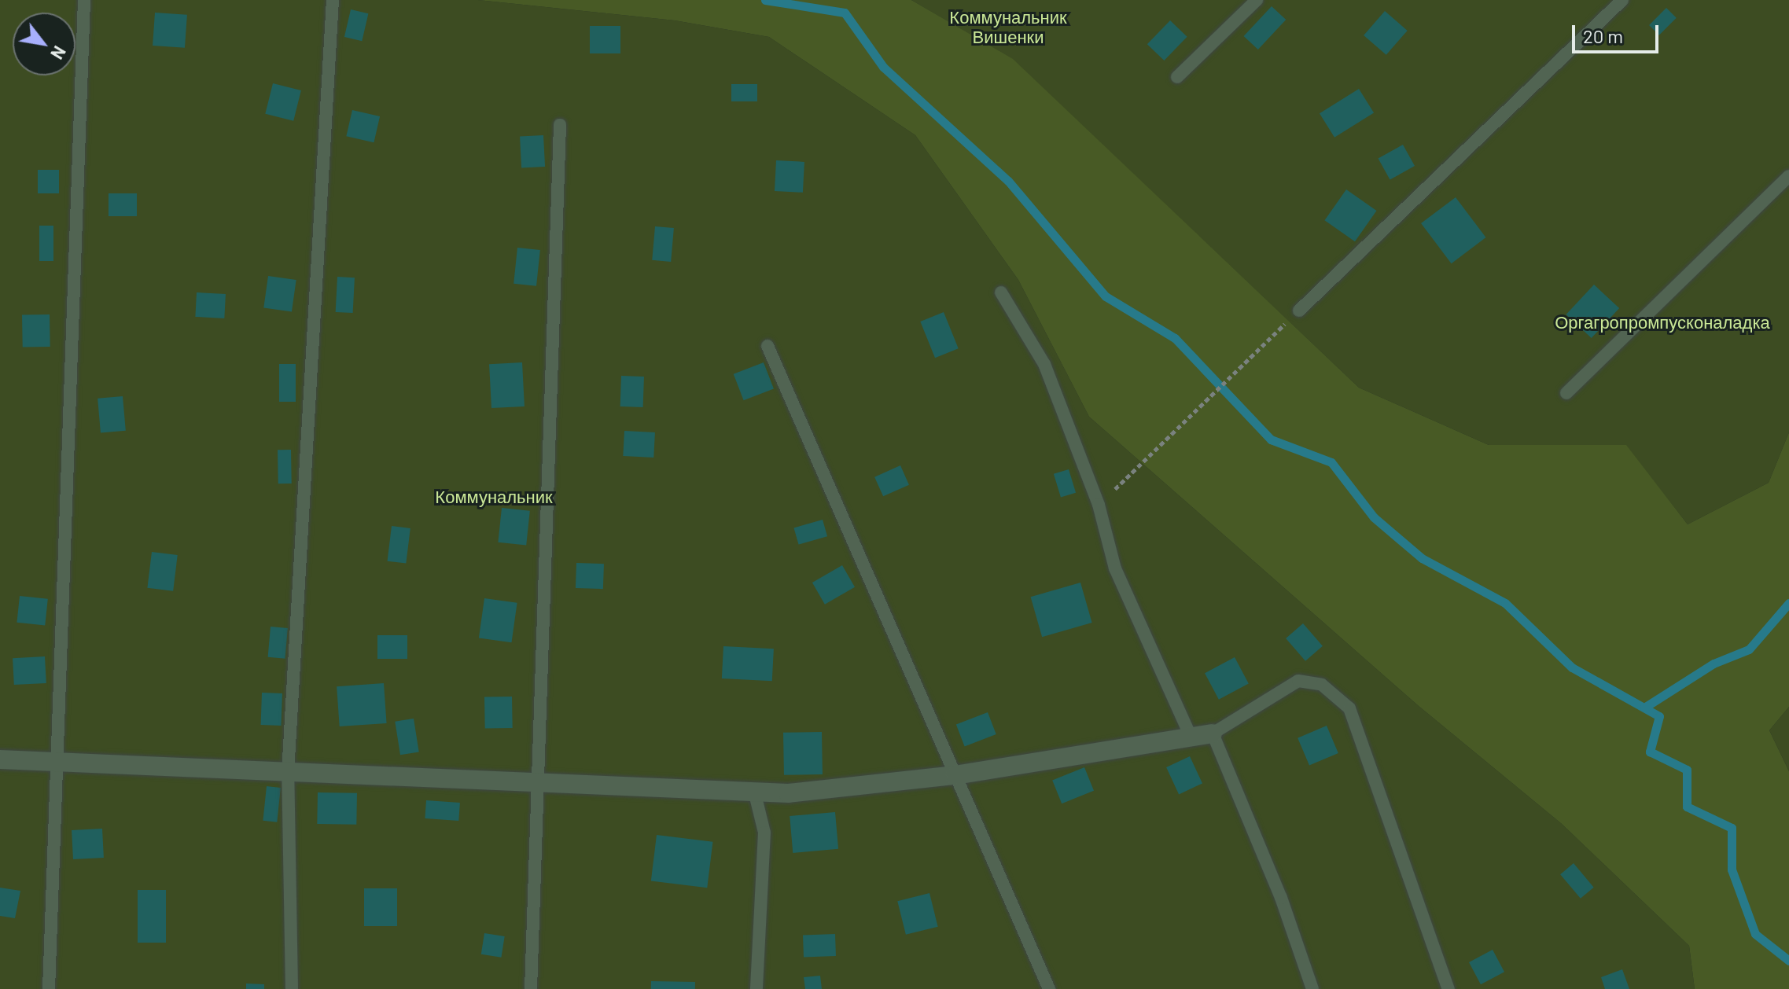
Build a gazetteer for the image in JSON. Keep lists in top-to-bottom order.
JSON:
{
  "parks": ["Коммунальник Вишенки", "Оргагропромпусконаладка", "Коммунальник"],
  "scale_bar": "20 m",
  "north": "bottom right"
}
